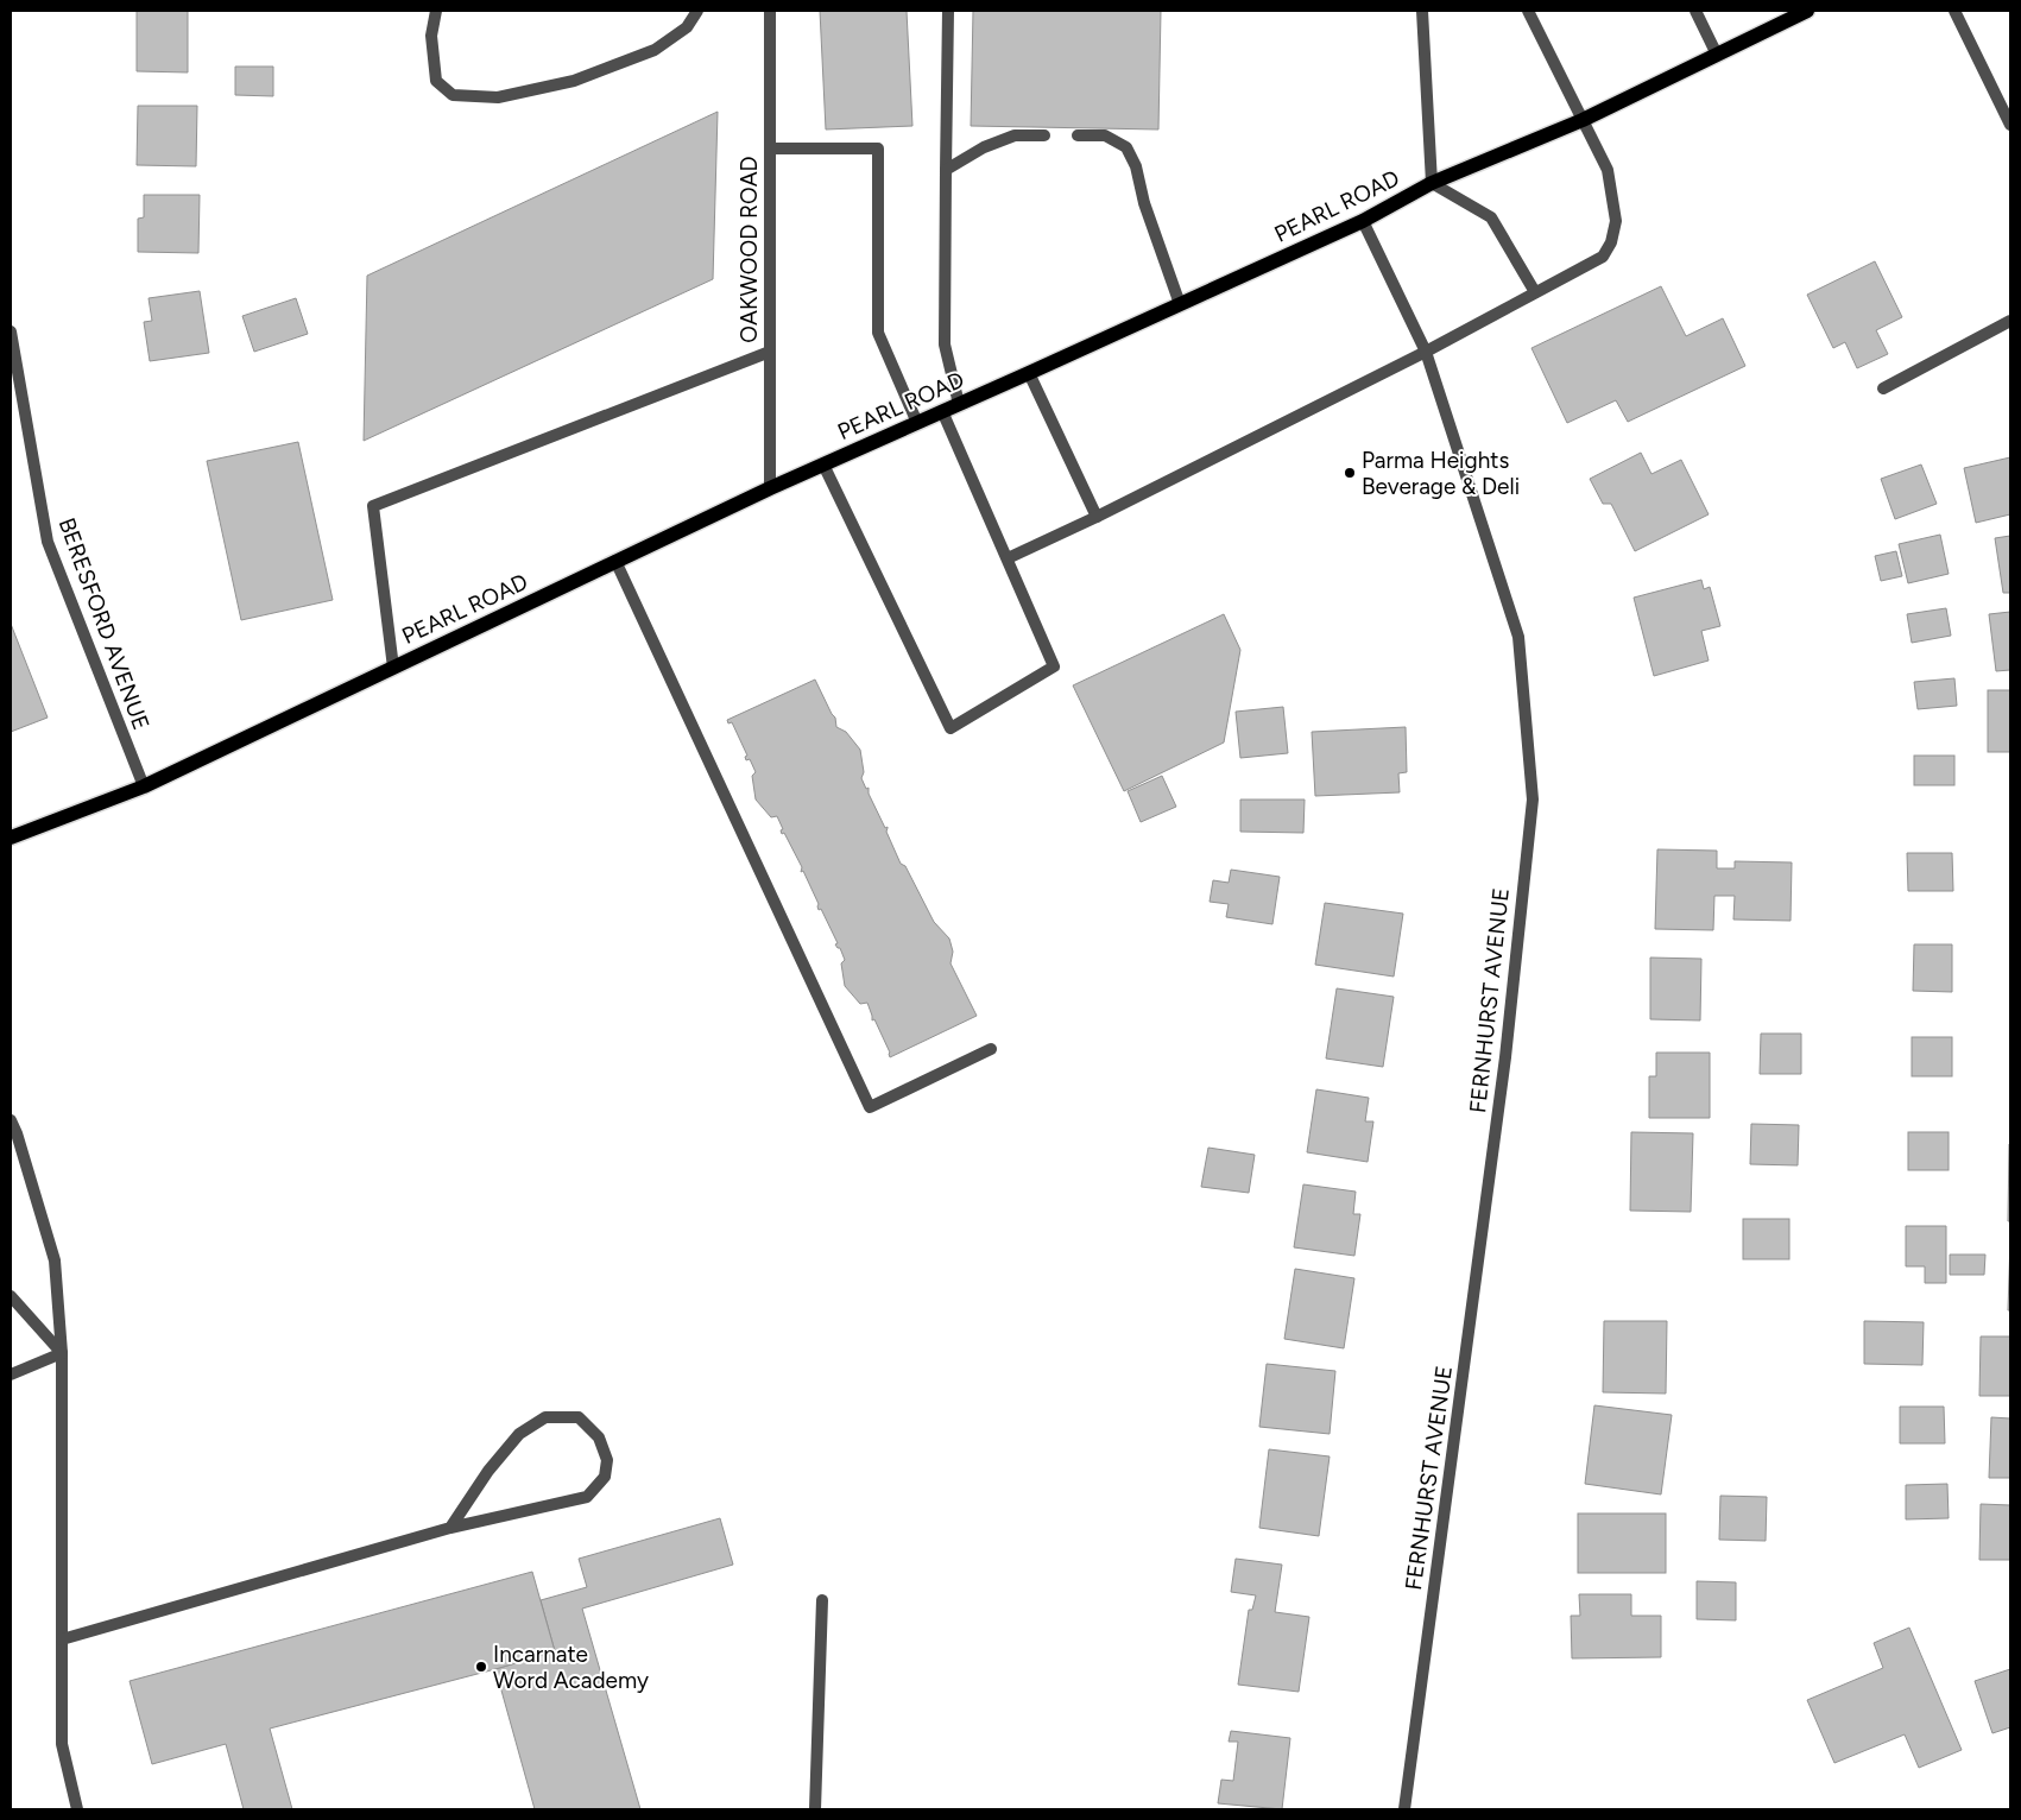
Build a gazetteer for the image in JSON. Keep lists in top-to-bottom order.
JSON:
{
  "streets": {
    "main road": ["PEARL ROAD"],
    "street": ["OAKWOOD ROAD", "BERESFORD AVENUE", "FERNHURST AVENUE"]
  },
  "crossings": [
    ["PEARL ROAD", "OAKWOOD ROAD"],
    ["PEARL ROAD", "BERESFORD AVENUE"],
    ["PEARL ROAD", "FERNHURST AVENUE"]
  ],
  "places": ["Parma Heights Beverage & Deli", "Incarnate Word Academy"]
}
